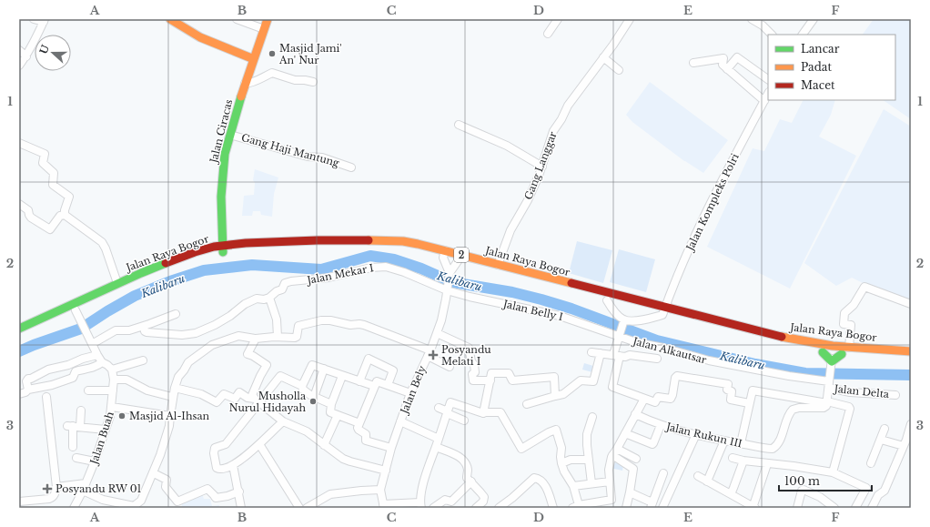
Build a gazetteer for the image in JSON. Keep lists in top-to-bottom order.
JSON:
{
  "streets": {
    "main road": ["Jalan Ciracas", "Jalan Raya Bogor", "2"],
    "street": [
      "Gang Haji Mantung",
      "Gang Langgar",
      "Jalan Kompleks Polri",
      "Jalan Mekar I",
      "Jalan Belly I",
      "Jalan Alkautsar",
      "Jalan Bely",
      "Jalan Delta",
      "Jalan Rukun III",
      "Jalan Buah"
    ]
  },
  "crossings": [
    ["Jalan Ciracas", "Gang Haji Mantung"],
    ["Jalan Ciracas", "Jalan Raya Bogor"],
    ["Gang Langgar", "Jalan Raya Bogor"],
    ["Jalan Kompleks Polri", "Jalan Raya Bogor"],
    ["Jalan Raya Bogor", "Jalan Bely"],
    ["Jalan Mekar I", "Jalan Belly I"],
    ["Jalan Mekar I", "Jalan Bely"],
    ["Jalan Belly I", "Jalan Alkautsar"],
    ["Jalan Belly I", "Jalan Bely"],
    ["Jalan Alkautsar", "Jalan Delta"]
  ],
  "water": ["Kalibaru"],
  "places": {
    "other": ["Masjid Jami' An' Nur", "Musholla Nurul Hidayah", "Masjid Al-Ihsan"],
    "health": ["Posyandu Melati I", "Posyandu RW 01"]
  },
  "legend": ["Lancar", "Padat", "Macet"],
  "scale_bar": "100 m",
  "north": "left",
  "grid": {
    "columns": [
      "A",
      "B",
      "C",
      "D",
      "E",
      "F"
    ],
    "rows": ["1", "2", "3"]
  }
}
